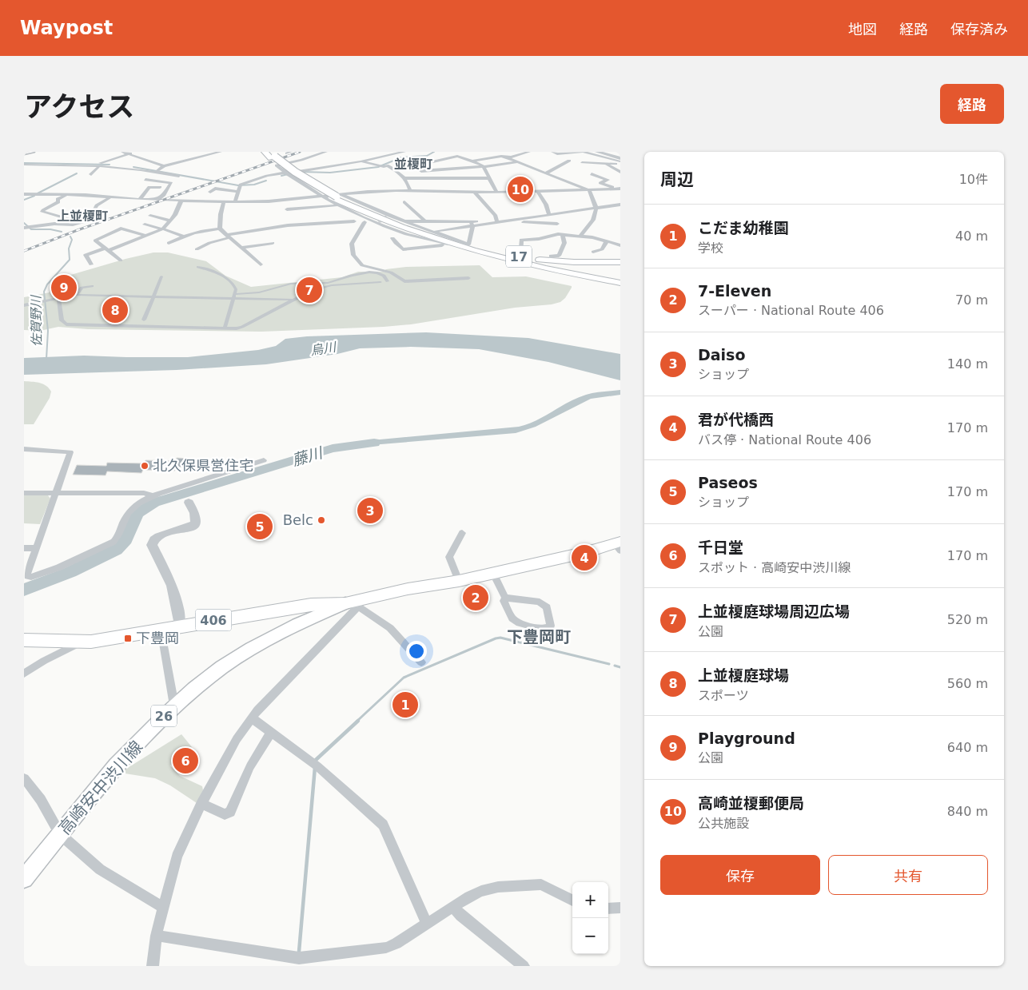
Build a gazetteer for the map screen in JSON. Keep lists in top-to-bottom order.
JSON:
{
  "streets": {
    "highway": ["17", "406"],
    "main road": ["26", "高崎安中渋川線"]
  },
  "crossings": [
    ["406", "高崎安中渋川線"]
  ],
  "districts": ["並榎町", "上並榎町", "下豊岡町"],
  "water": ["佐賀野川", "烏川", "藤川"],
  "places": {
    "other": ["北久保県営住宅", "Belc"],
    "transit": ["下豊岡"]
  },
  "page": {
    "header": "Waypost",
    "nav": ["地図", "経路", "保存済み"],
    "title": "アクセス",
    "buttons": [
      "経路",
      ["保存", "共有"]
    ],
    "heading": ["周辺", "10件"],
    "pins": [
      "10",
      "9",
      "7",
      "8",
      "3",
      "5",
      "4",
      "2",
      "1",
      "6"
    ],
    "list": [
      {
        "mark": "1",
        "name": "こだま幼稚園",
        "note": "学校",
        "value": "40 m"
      },
      {
        "mark": "2",
        "name": "7-Eleven",
        "note": "スーパー · National Route 406",
        "value": "70 m"
      },
      {
        "mark": "3",
        "name": "Daiso",
        "note": "ショップ",
        "value": "140 m"
      },
      {
        "mark": "4",
        "name": "君が代橋西",
        "note": "バス停 · National Route 406",
        "value": "170 m"
      },
      {
        "mark": "5",
        "name": "Paseos",
        "note": "ショップ",
        "value": "170 m"
      },
      {
        "mark": "6",
        "name": "千日堂",
        "note": "スポット · 高崎安中渋川線",
        "value": "170 m"
      },
      {
        "mark": "7",
        "name": "上並榎庭球場周辺広場",
        "note": "公園",
        "value": "520 m"
      },
      {
        "mark": "8",
        "name": "上並榎庭球場",
        "note": "スポーツ",
        "value": "560 m"
      },
      {
        "mark": "9",
        "name": "Playground",
        "note": "公園",
        "value": "640 m"
      },
      {
        "mark": "10",
        "name": "高崎並榎郵便局",
        "note": "公共施設",
        "value": "840 m"
      }
    ],
    "map_buttons": ["+", "−"]
  }
}
